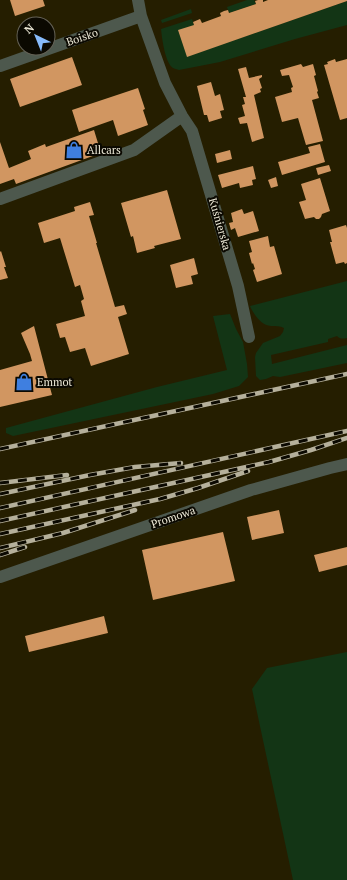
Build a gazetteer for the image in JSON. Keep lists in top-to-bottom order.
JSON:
{
  "streets": {
    "street": ["Boisko", "Kuśnierska", "Promowa"]
  },
  "crossings": [
    ["Boisko", "Kuśnierska"]
  ],
  "places": {
    "shop": ["Allcars", "Emmot"]
  },
  "north": "top left"
}
